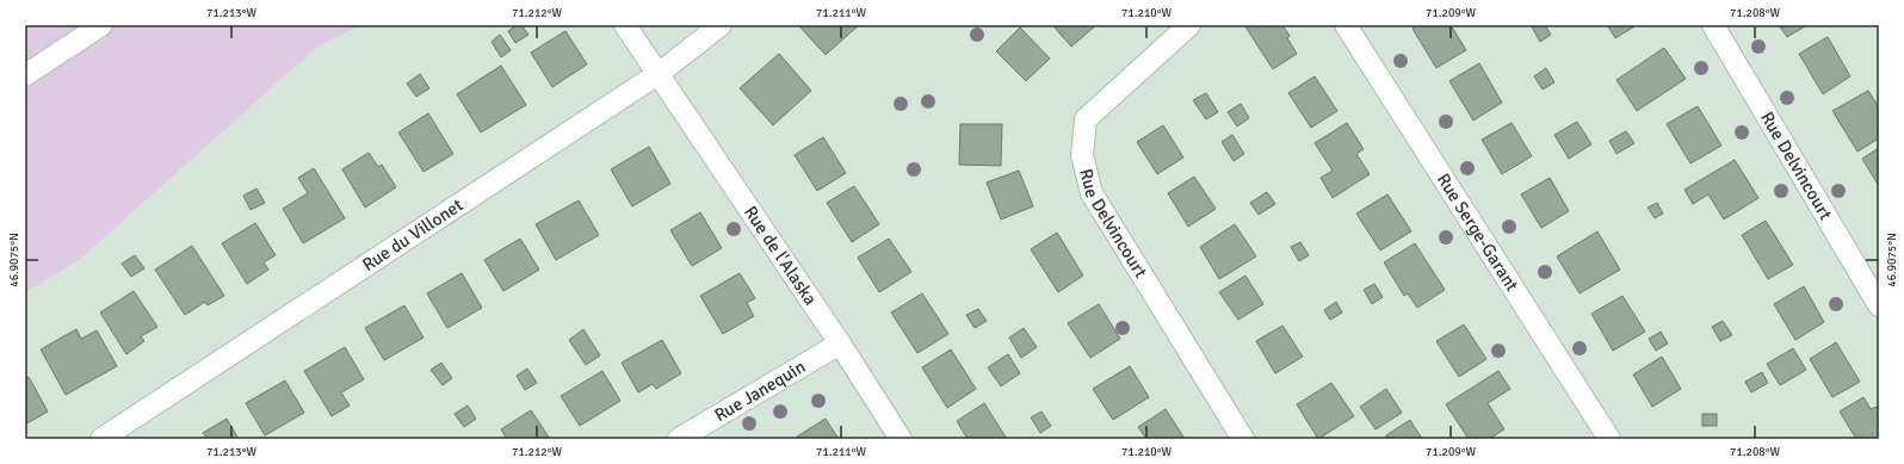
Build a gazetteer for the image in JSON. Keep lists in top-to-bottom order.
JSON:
{
  "streets": {
    "street": [
      "Rue Delvincourt",
      "Rue Serge-Garant",
      "Rue du Villonet",
      "Rue de l'Alaska",
      "Rue Janequin"
    ]
  },
  "crossings": [
    ["Rue du Villonet", "Rue de l'Alaska"],
    ["Rue de l'Alaska", "Rue Janequin"]
  ],
  "coordinates": [
    "71.213°W",
    "71.212°W",
    "71.211°W",
    "71.210°W",
    "71.209°W",
    "71.208°W",
    "46.9075°N"
  ]
}
